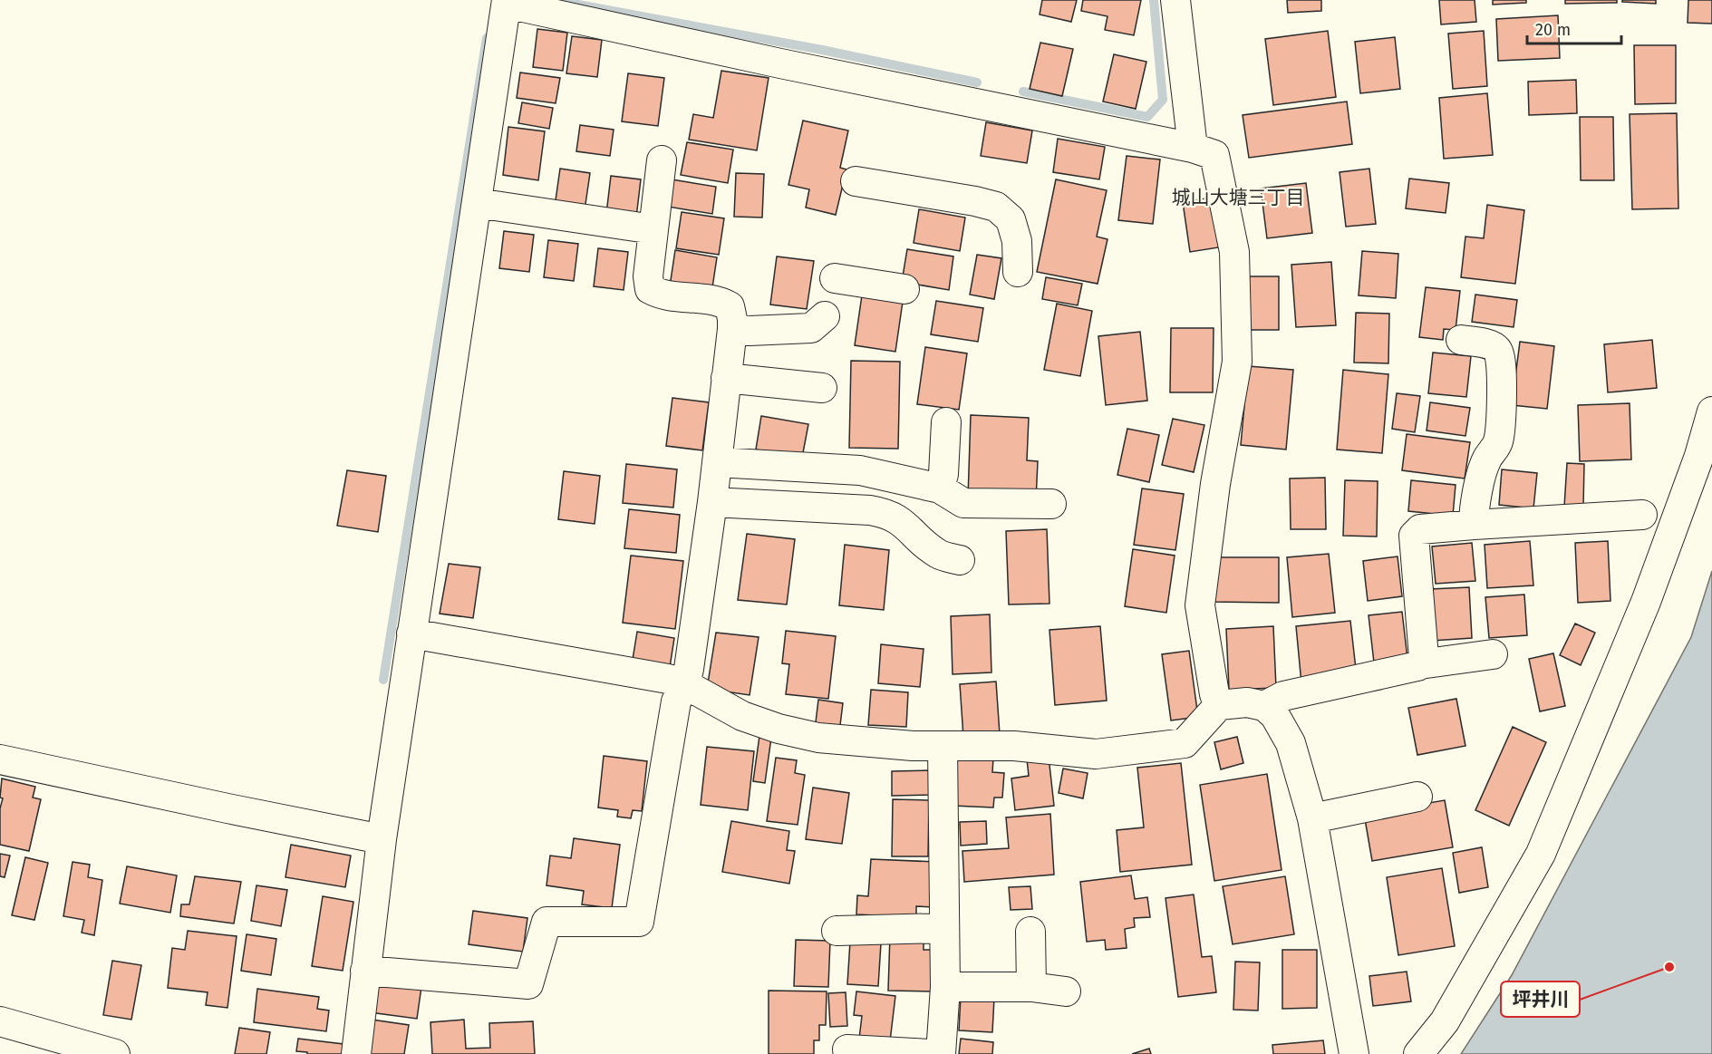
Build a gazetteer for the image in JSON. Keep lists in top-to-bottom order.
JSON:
{
  "districts": ["城山大塘三丁目"],
  "places": ["坪井川"],
  "scale_bar": "20 m"
}
